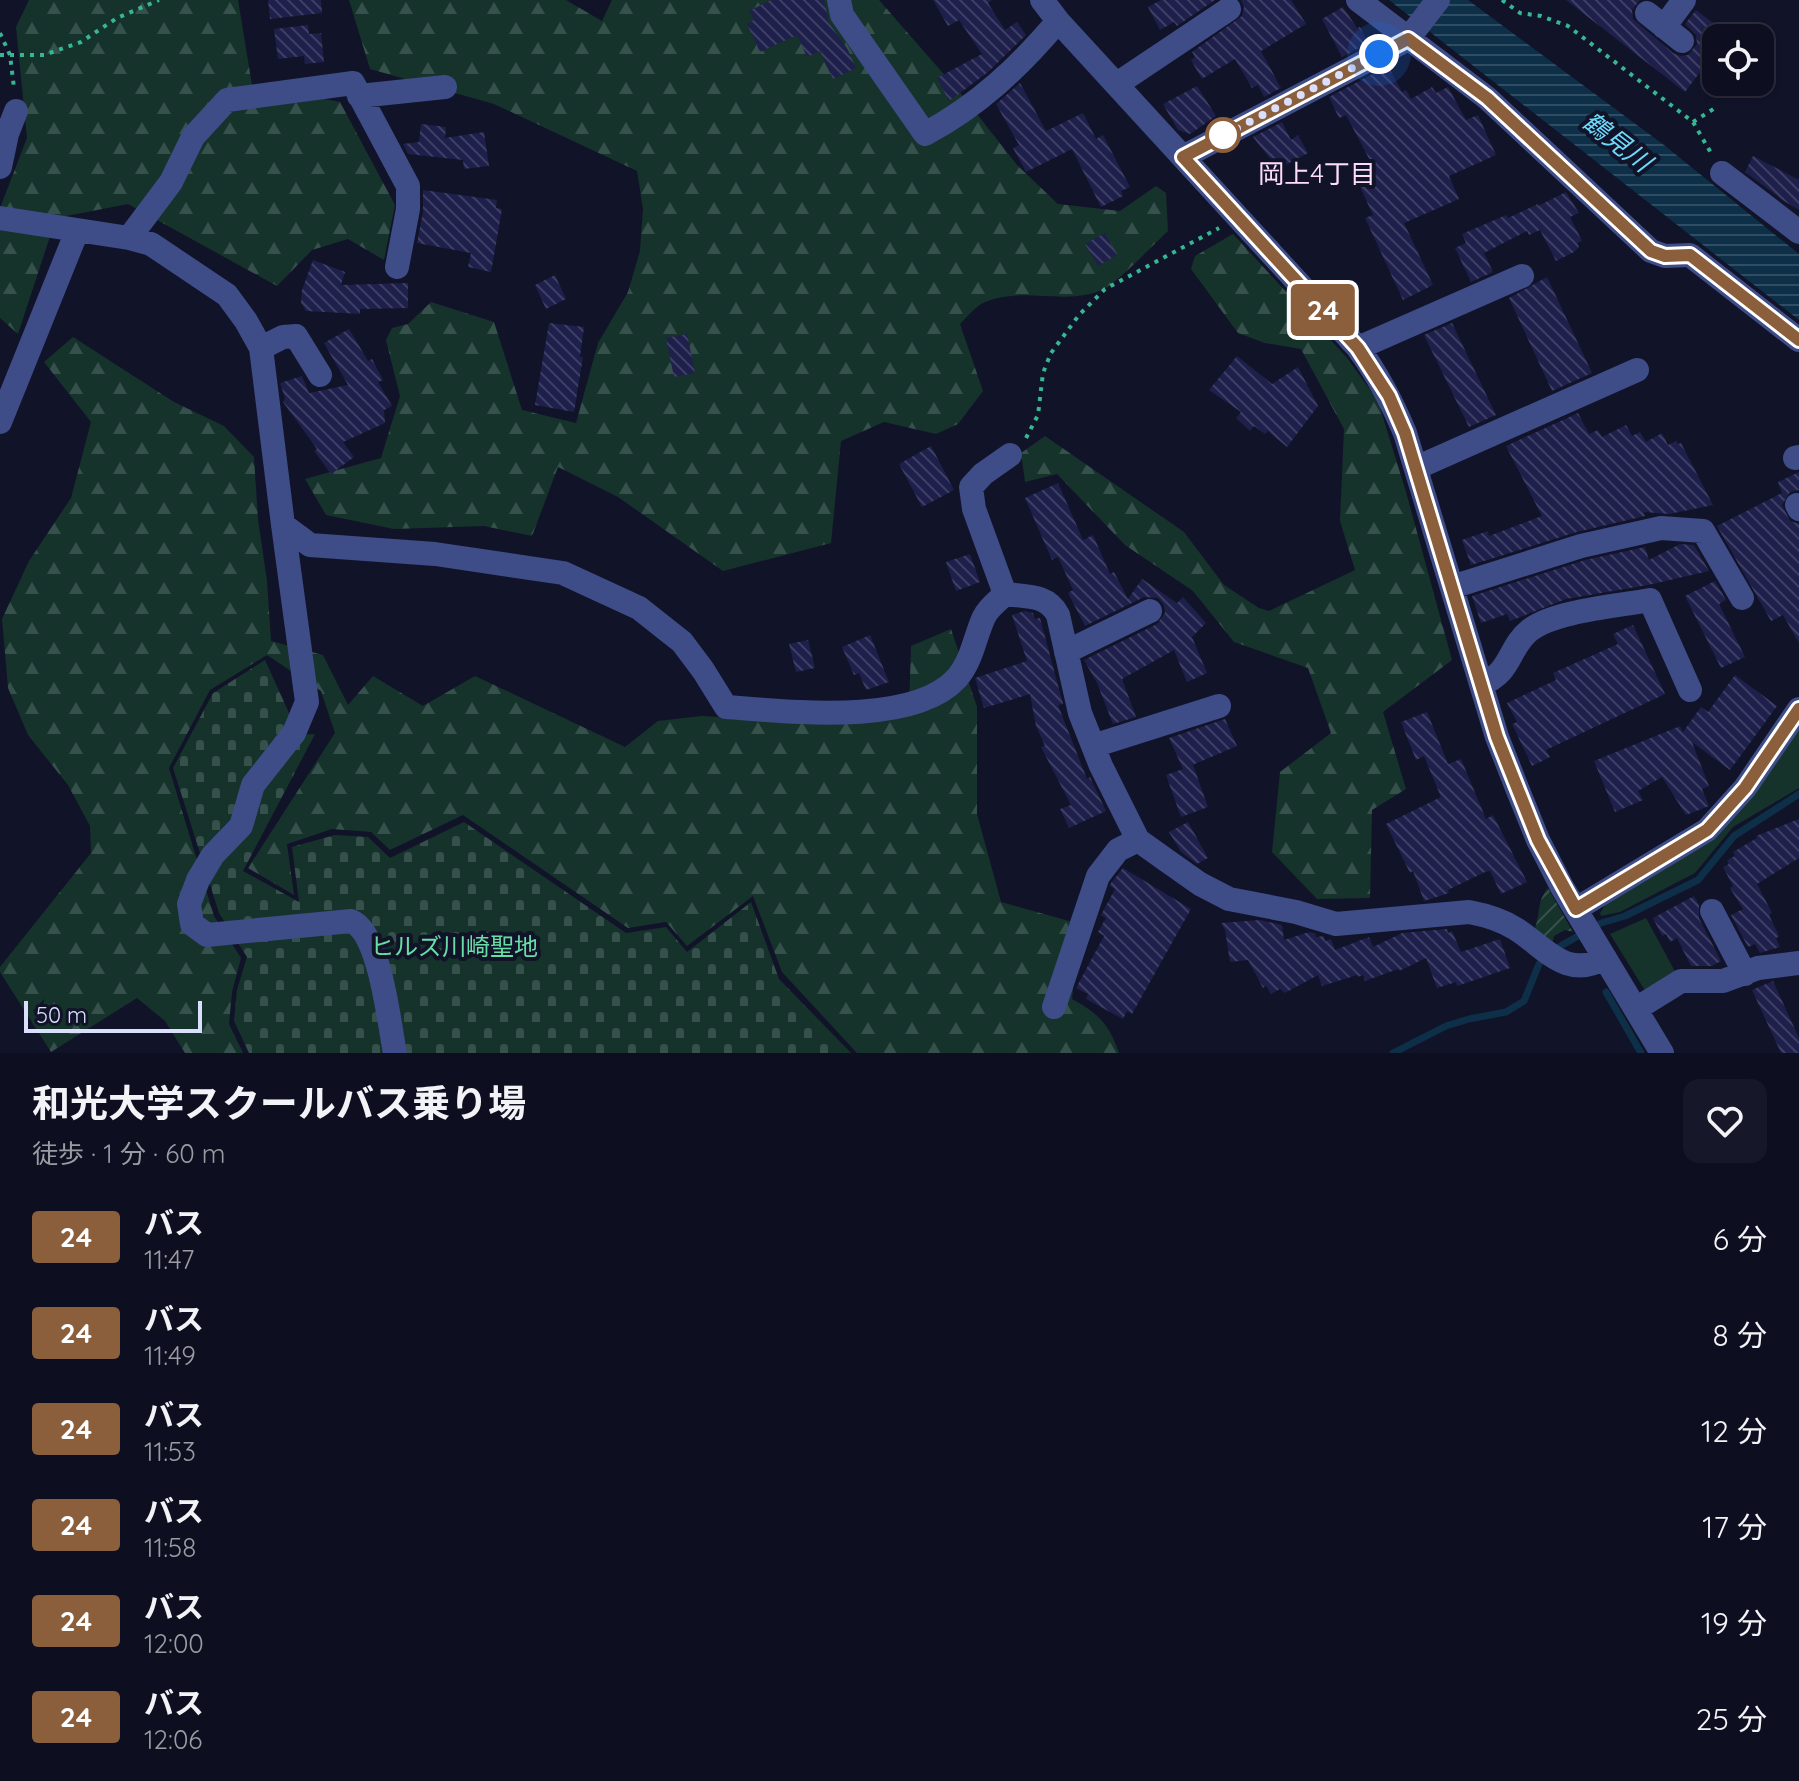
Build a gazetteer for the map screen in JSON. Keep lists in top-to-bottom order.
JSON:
{
  "districts": ["岡上4丁目"],
  "water": ["鶴見川"],
  "parks": ["ヒルズ川崎聖地"],
  "lines": ["bus line 24"],
  "scale_bar": "50 m",
  "page": {
    "on_map": "24",
    "scale": "50 m",
    "heading": ["和光大学スクールバス乗り場", "徒歩 · 1 分 · 60 m"],
    "list": [
      {
        "mark": "24",
        "name": "バス",
        "note": "11:47",
        "value": "6 分"
      },
      {
        "mark": "24",
        "name": "バス",
        "note": "11:49",
        "value": "8 分"
      },
      {
        "mark": "24",
        "name": "バス",
        "note": "11:53",
        "value": "12 分"
      },
      {
        "mark": "24",
        "name": "バス",
        "note": "11:58",
        "value": "17 分"
      },
      {
        "mark": "24",
        "name": "バス",
        "note": "12:00",
        "value": "19 分"
      },
      {
        "mark": "24",
        "name": "バス",
        "note": "12:06",
        "value": "25 分"
      }
    ]
  }
}
